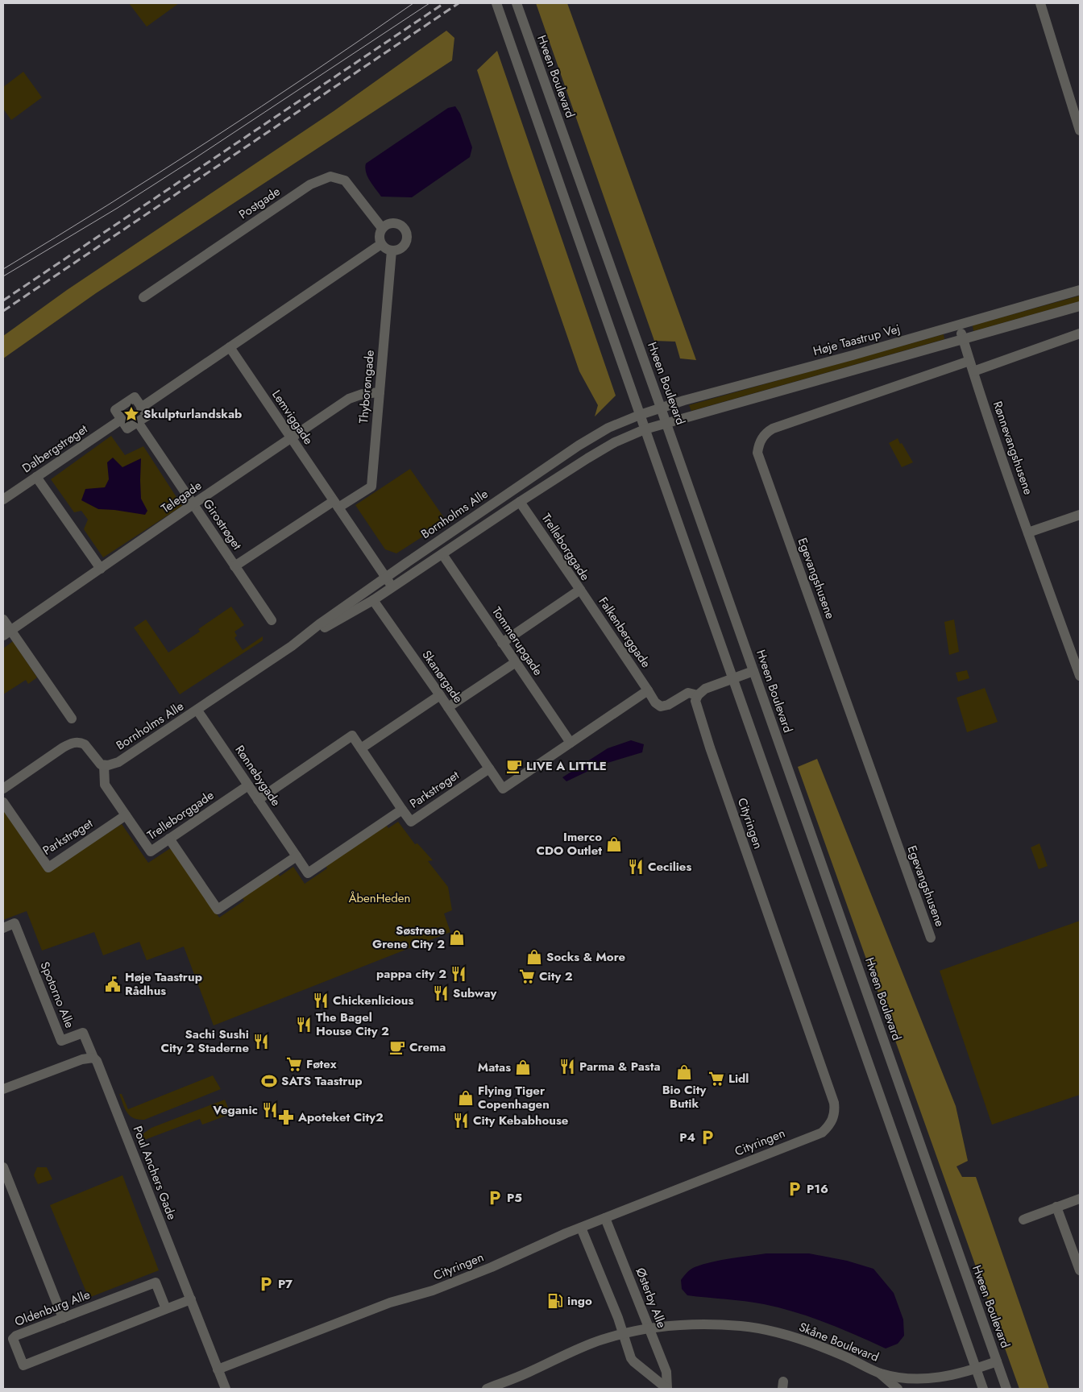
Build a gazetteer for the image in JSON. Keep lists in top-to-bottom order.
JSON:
{
  "streets": {
    "street": [
      "Hveen Boulevard",
      "Postgade",
      "Høje Taastrup Vej",
      "Thyborøngade",
      "Lemviggade",
      "Rønnevangshusene",
      "Dalbergstrøget",
      "Telegade",
      "Bornholms Alle",
      "Girostrøget",
      "Trelleborggade",
      "Egevangshusene",
      "Falkenberggade",
      "Tommerupgade",
      "Skanørgade",
      "Rønnebygade",
      "Parkstrøget",
      "Cityringen",
      "Spotorno Alle",
      "Poul Anchers Gade",
      "Østerby Alle",
      "Oldenburg Alle",
      "Skåne Boulevard"
    ]
  },
  "crossings": [
    ["Hveen Boulevard", "Høje Taastrup Vej"],
    ["Hveen Boulevard", "Skåne Boulevard"],
    ["Postgade", "Thyborøngade"],
    ["Høje Taastrup Vej", "Rønnevangshusene"],
    ["Høje Taastrup Vej", "Bornholms Alle"],
    ["Thyborøngade", "Lemviggade"],
    ["Thyborøngade", "Telegade"],
    ["Lemviggade", "Telegade"],
    ["Lemviggade", "Bornholms Alle"],
    ["Rønnevangshusene", "Egevangshusene"],
    ["Telegade", "Girostrøget"],
    ["Bornholms Alle", "Trelleborggade"],
    ["Bornholms Alle", "Tommerupgade"],
    ["Bornholms Alle", "Skanørgade"],
    ["Bornholms Alle", "Rønnebygade"],
    ["Trelleborggade", "Falkenberggade"],
    ["Trelleborggade", "Tommerupgade"],
    ["Trelleborggade", "Rønnebygade"],
    ["Trelleborggade", "Parkstrøget"],
    ["Skanørgade", "Parkstrøget"],
    ["Rønnebygade", "Parkstrøget"],
    ["Cityringen", "Poul Anchers Gade"],
    ["Cityringen", "Østerby Alle"],
    ["Spotorno Alle", "Poul Anchers Gade"],
    ["Poul Anchers Gade", "Oldenburg Alle"],
    ["Østerby Alle", "Skåne Boulevard"]
  ],
  "parks": ["ÅbenHeden"],
  "places": {
    "place": ["Skulpturlandskab"],
    "cafe": ["LIVE A LITTLE", "Crema"],
    "shop": [
      "Imerco CDO Outlet",
      "Søstrene Grene City 2",
      "Socks & More",
      "Matas",
      "Bio City Butik",
      "Flying Tiger Copenhagen"
    ],
    "restaurant": [
      "Cecilies",
      "pappa city 2",
      "Subway",
      "Chickenlicious",
      "The Bagel House City 2",
      "Sachi Sushi City 2 Staderne",
      "Parma & Pasta",
      "Veganic",
      "City Kebabhouse"
    ],
    "supermarket": ["City 2", "Føtex", "Lidl"],
    "public building": ["Høje Taastrup Rådhus"],
    "sports": ["SATS Taastrup"],
    "pharmacy": ["Apoteket City2"],
    "parking": [
      "P4",
      "P16",
      "P5",
      "P7"
    ],
    "fuel station": ["ingo"]
  }
}
